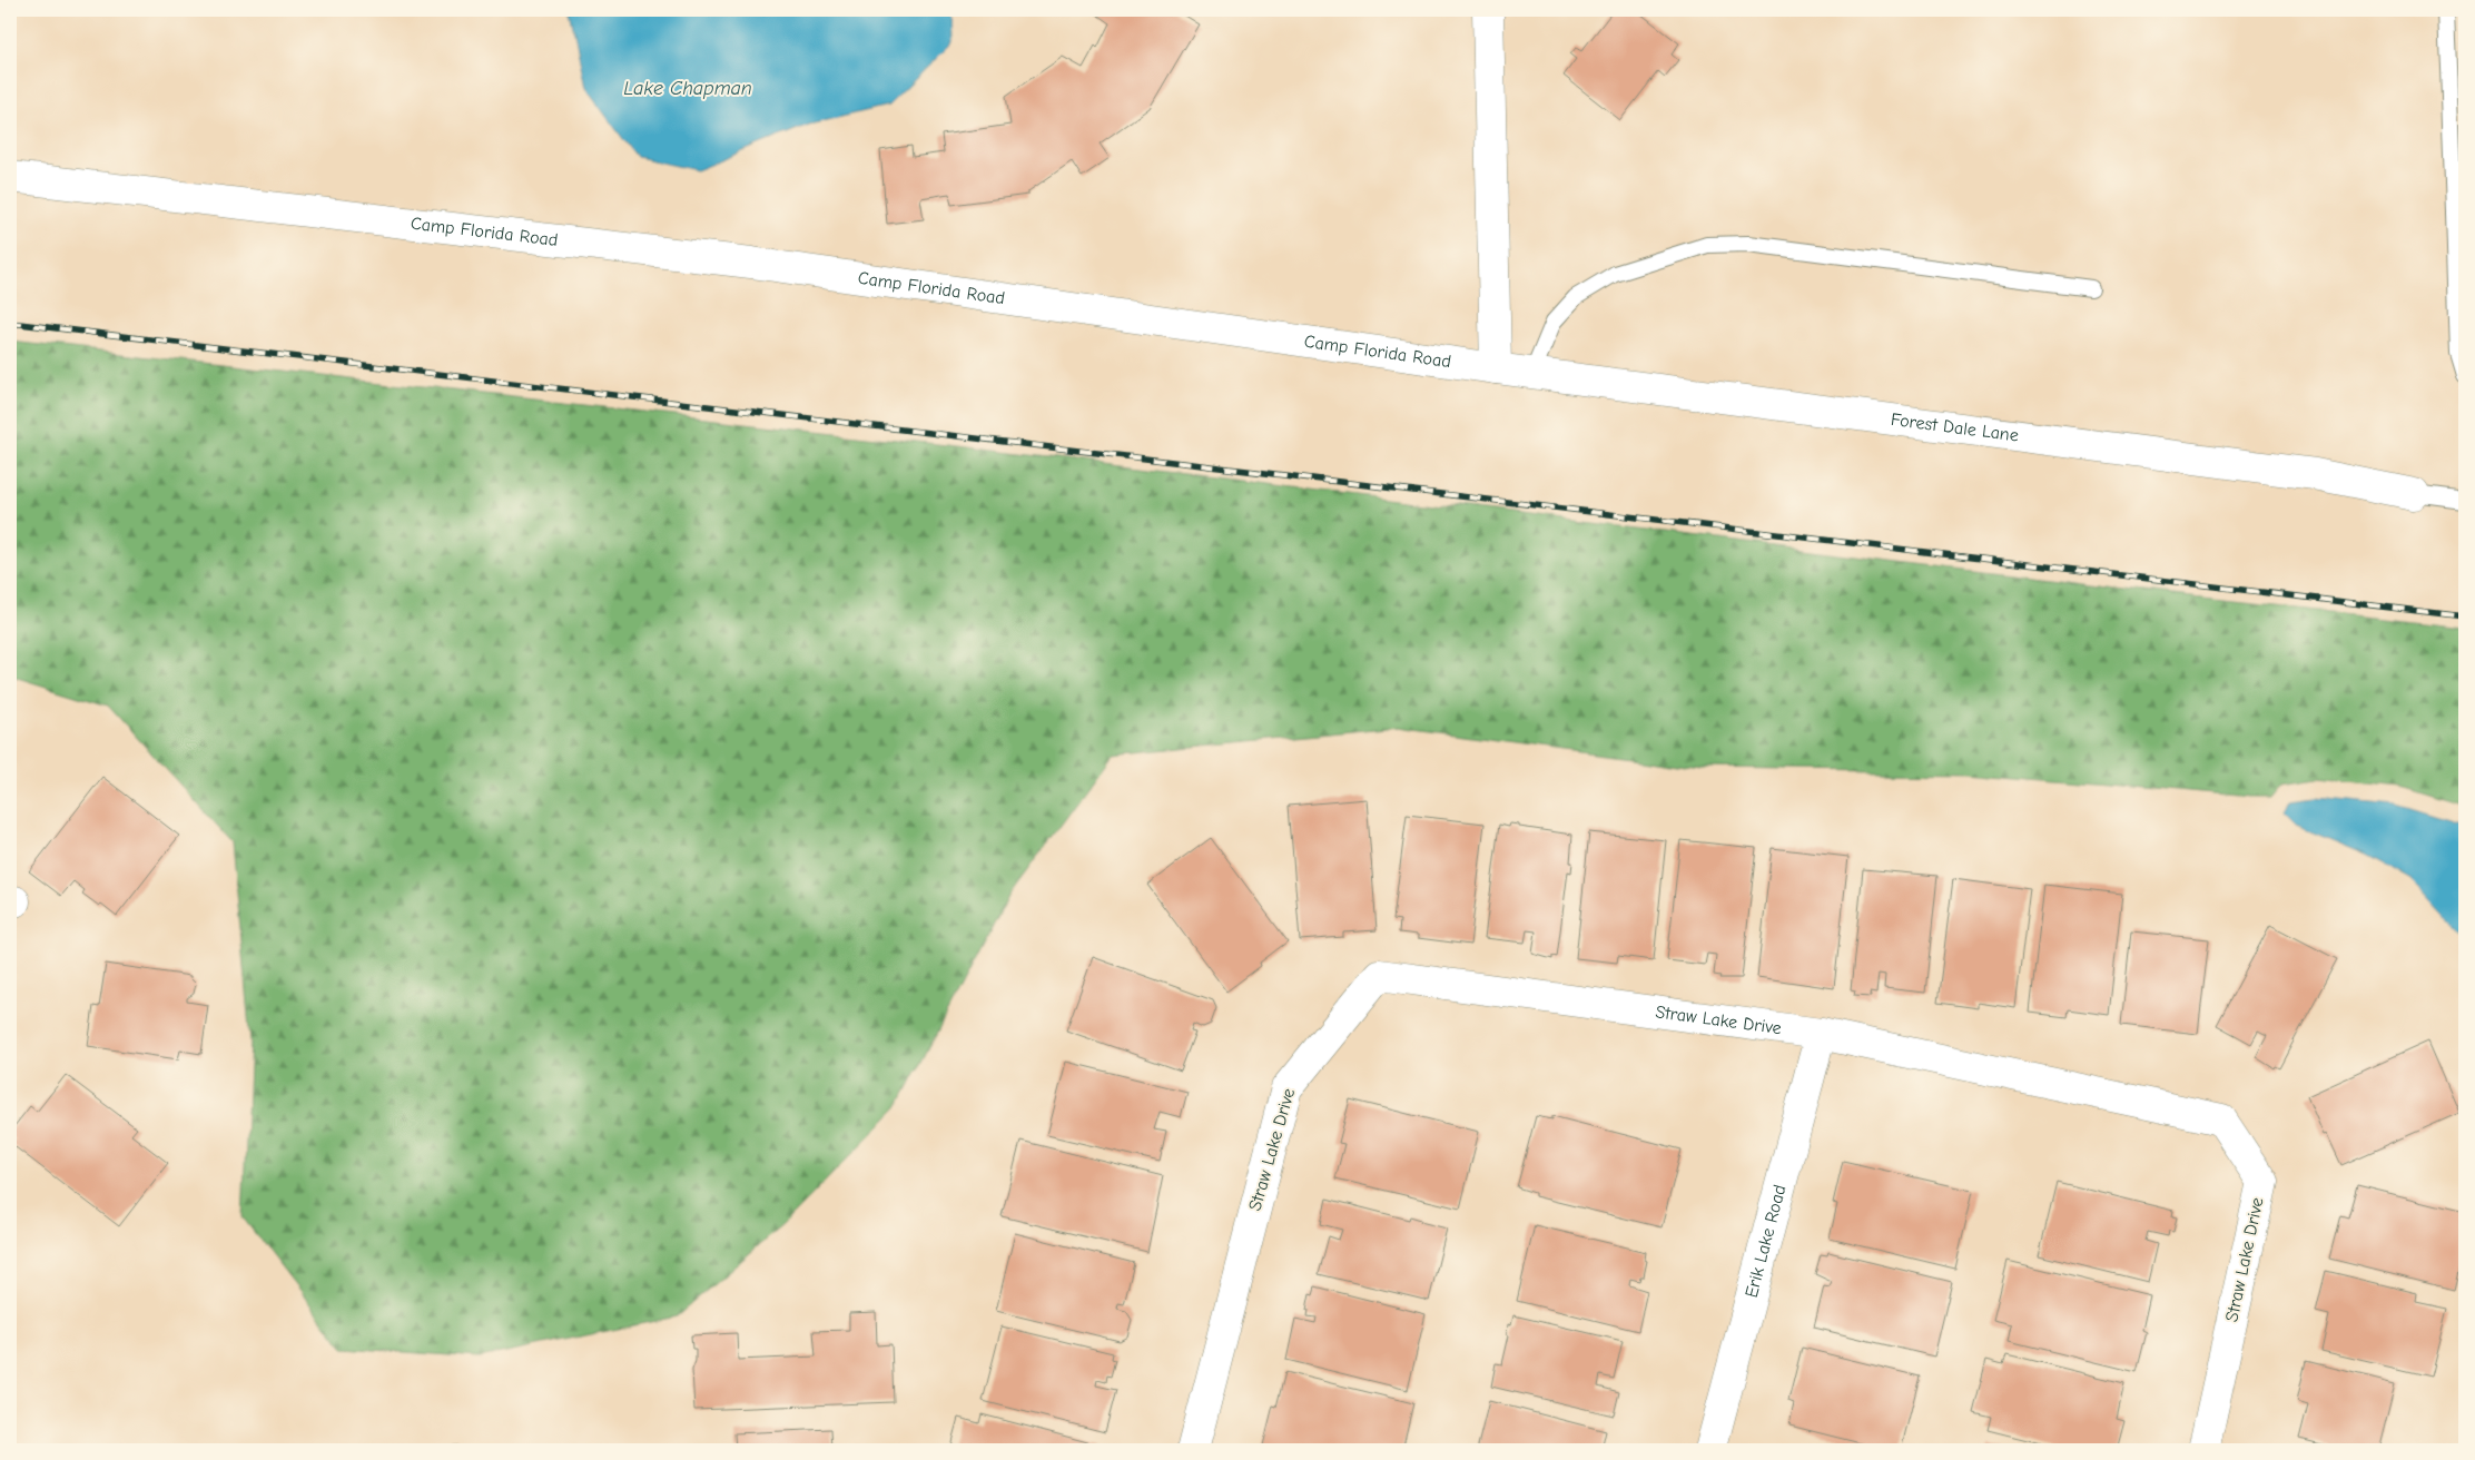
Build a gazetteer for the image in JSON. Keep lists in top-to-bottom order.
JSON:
{
  "streets": {
    "street": [
      "Camp Florida Road",
      "Forest Dale Lane",
      "Straw Lake Drive",
      "Erik Lake Road"
    ]
  },
  "crossings": [
    ["Camp Florida Road", "Forest Dale Lane"],
    ["Straw Lake Drive", "Erik Lake Road"]
  ],
  "water": ["Lake Chapman"]
}
